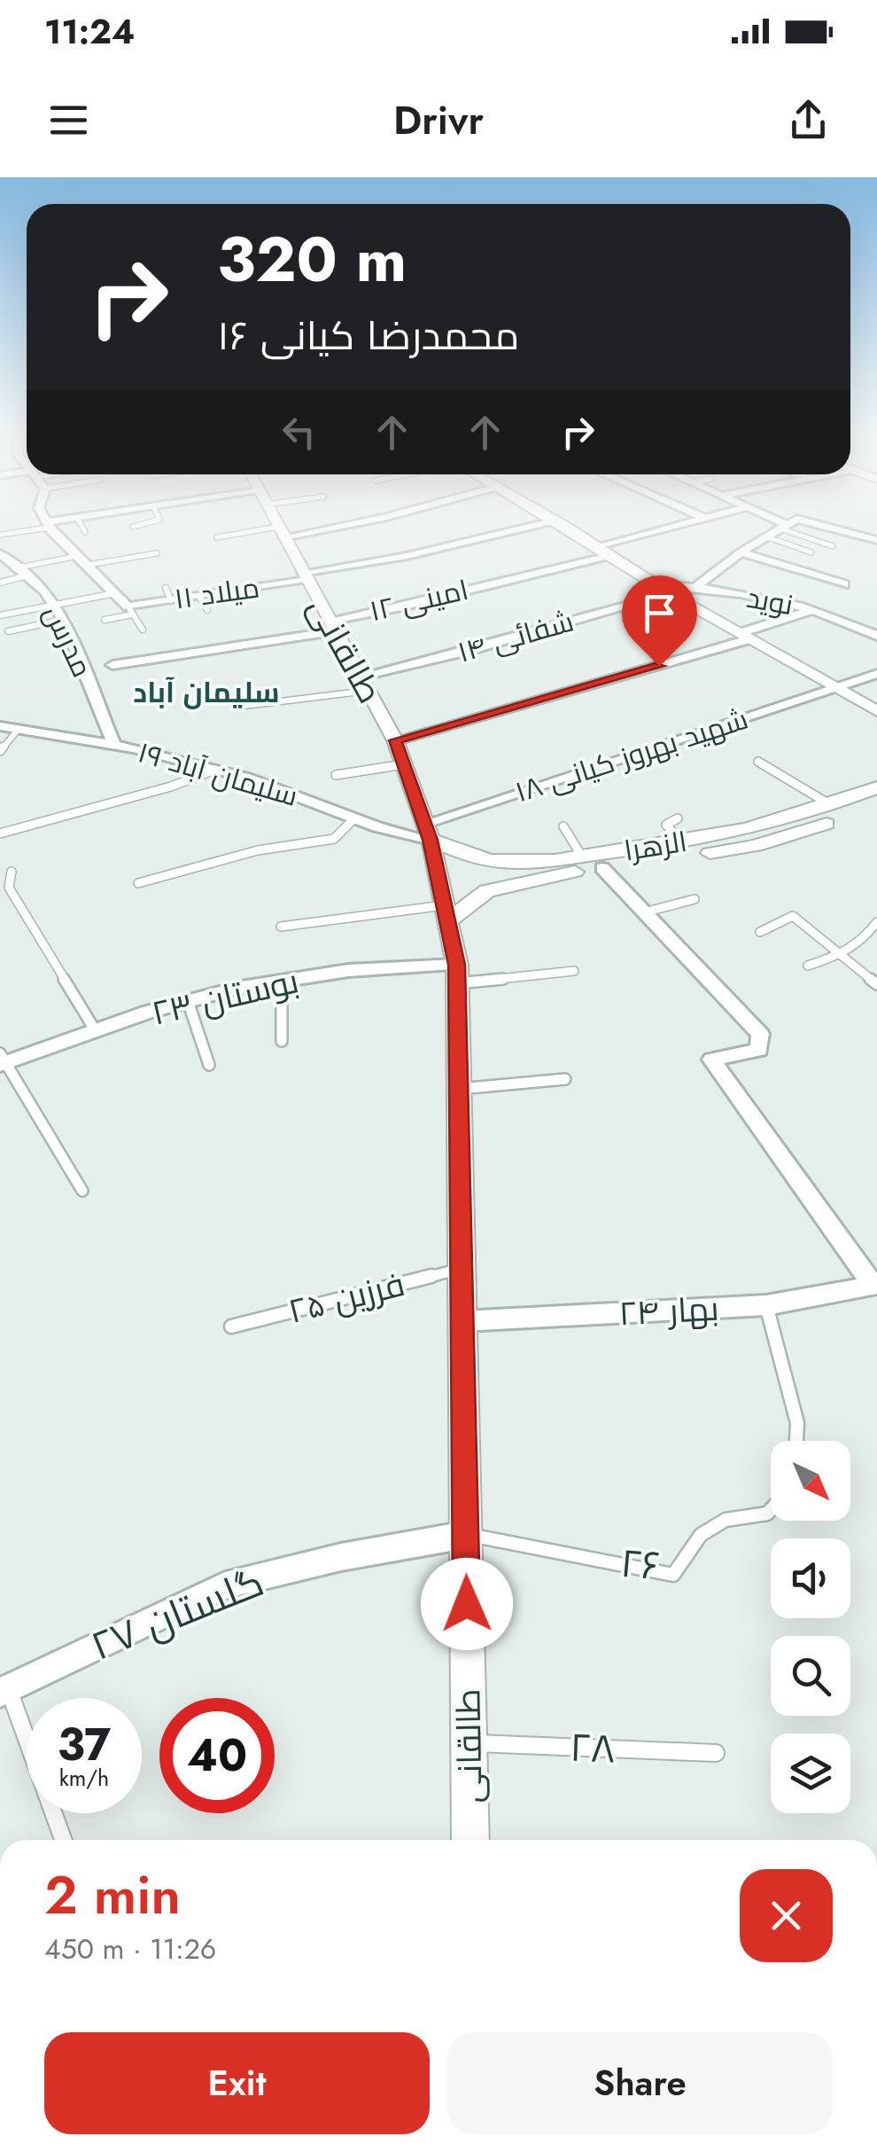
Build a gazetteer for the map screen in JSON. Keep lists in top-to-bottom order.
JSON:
{
  "streets": {
    "street": [
      "میلاد ۱۱",
      "امینی ۱۲",
      "نوید",
      "شفائی ۱۴",
      "مدرس",
      "طالقانی",
      "شهید بهروز کیانی ۱۸",
      "سلیمان آباد ۱۹",
      "الزهرا",
      "بوستان ۲۳",
      "بهار ۲۴",
      "گلستان ۲۷"
    ],
    "lane": ["فرزین ۲۵", "۲۶", "۲۸"]
  },
  "crossings": [
    ["میلاد ۱۱", "طالقانی"],
    ["امینی ۱۲", "طالقانی"],
    ["شفائی ۱۴", "طالقانی"],
    ["مدرس", "سلیمان آباد ۱۹"],
    ["طالقانی", "شهید بهروز کیانی ۱۸"],
    ["طالقانی", "سلیمان آباد ۱۹"],
    ["طالقانی", "الزهرا"],
    ["طالقانی", "بوستان ۲۳"],
    ["طالقانی", "فرزین ۲۵"],
    ["طالقانی", "بهار ۲۴"],
    ["طالقانی", "۲۶"],
    ["طالقانی", "گلستان ۲۷"],
    ["طالقانی", "۲۸"],
    ["شهید بهروز کیانی ۱۸", "سلیمان آباد ۱۹"],
    ["شهید بهروز کیانی ۱۸", "الزهرا"],
    ["سلیمان آباد ۱۹", "الزهرا"],
    ["۲۶", "گلستان ۲۷"]
  ],
  "districts": ["سلیمان آباد"],
  "north": "bottom right",
  "page": {
    "status": "11:24",
    "header": "Drivr",
    "turn": ["320 m", "محمدرضا کیانی ۱۶"],
    "speed": "37 km/h",
    "limit": "40",
    "heading": ["2 min", "450 m · 11:26"],
    "buttons": ["Exit", "Share"]
  }
}
